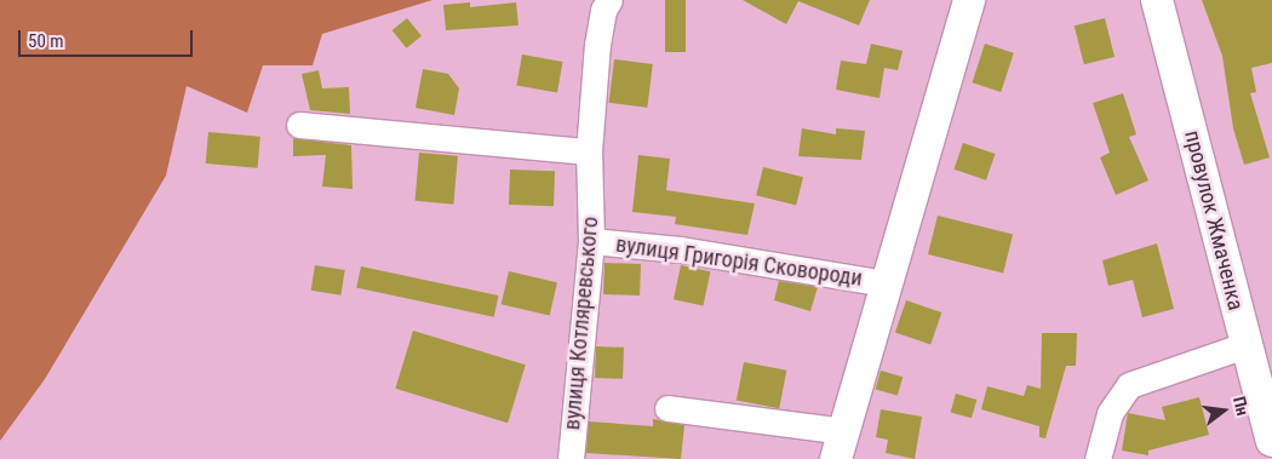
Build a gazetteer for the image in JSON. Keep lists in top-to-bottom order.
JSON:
{
  "streets": {
    "street": ["провулок Жмаченка", "вулиця Григорія Сковороди", "вулиця Котляревського"]
  },
  "crossings": [
    ["вулиця Григорія Сковороди", "вулиця Котляревського"]
  ],
  "scale_bar": "50 m",
  "north": "right"
}
